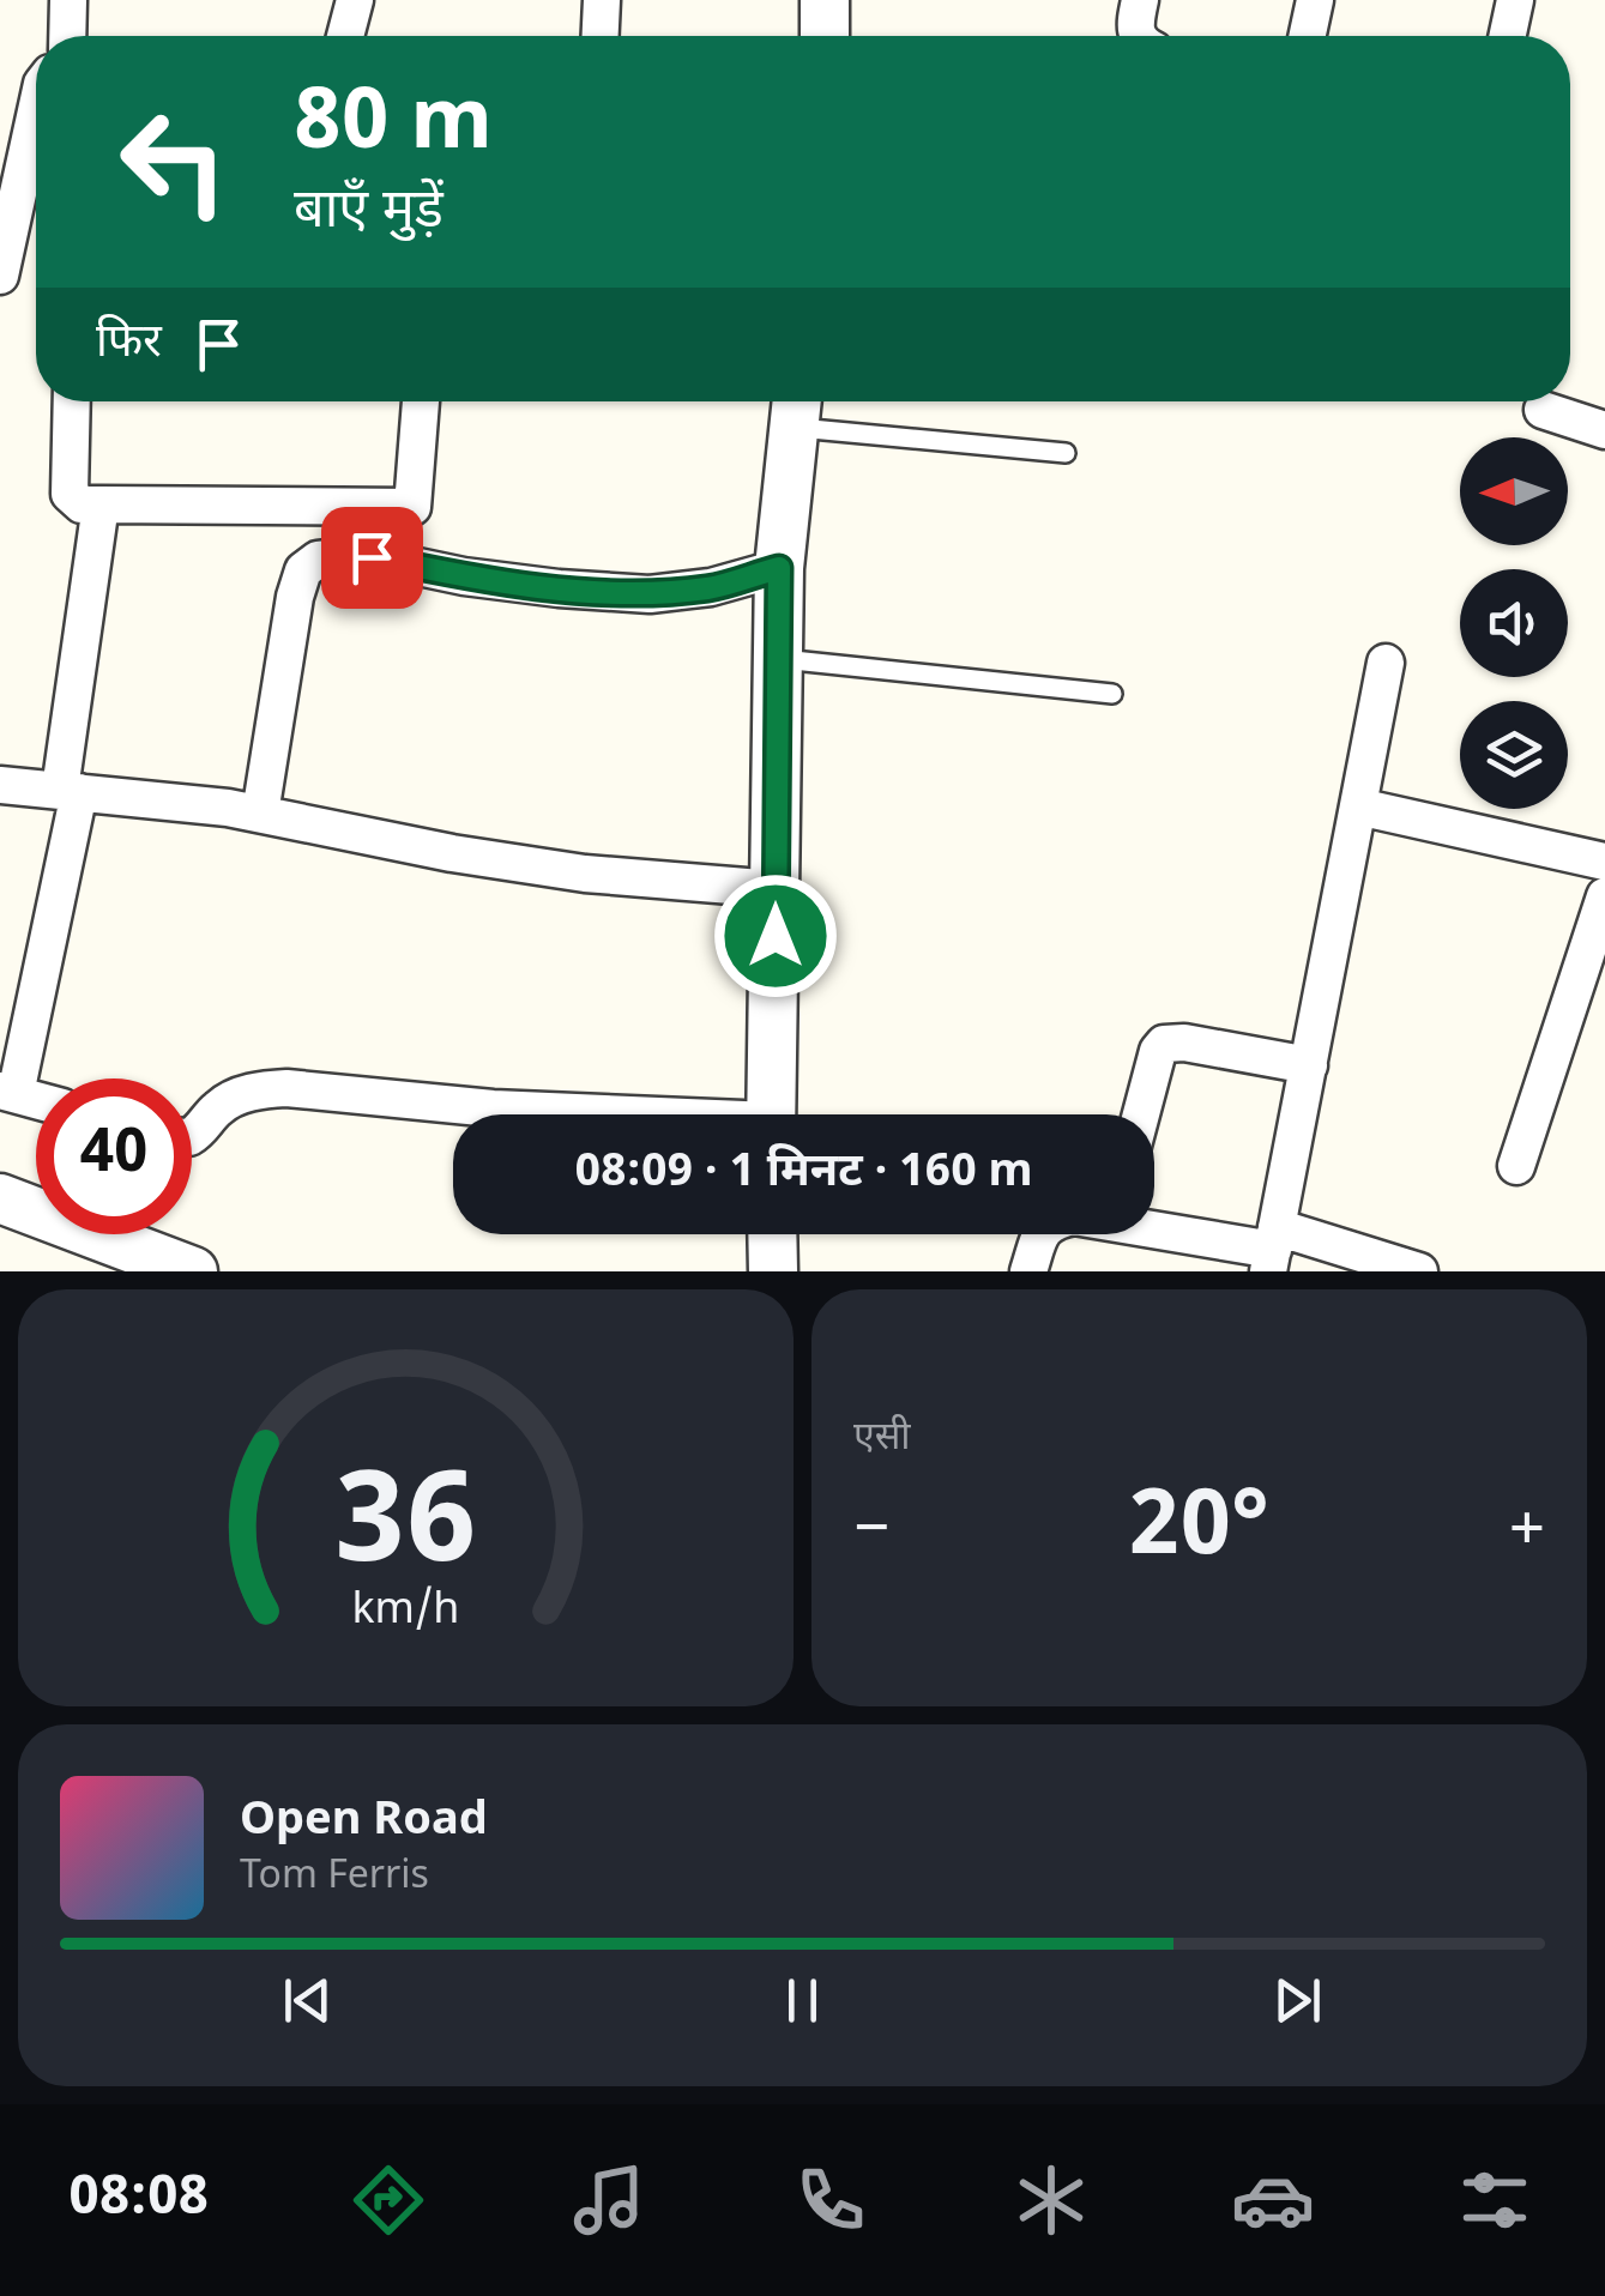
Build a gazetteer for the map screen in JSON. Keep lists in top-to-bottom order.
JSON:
{
  "north": "left",
  "page": {
    "turn": ["80 m", "बाएँ मुड़ें"],
    "then": "फिर",
    "limit": "40",
    "trip": "08:09 · 1 मिनट · 160 m",
    "tile": "एसी",
    "heat": ["−", "20°", "+"],
    "song": ["Open Road", "Tom Ferris"],
    "tabs": "08:08",
    "gauge": ["36", "km/h"]
  }
}
